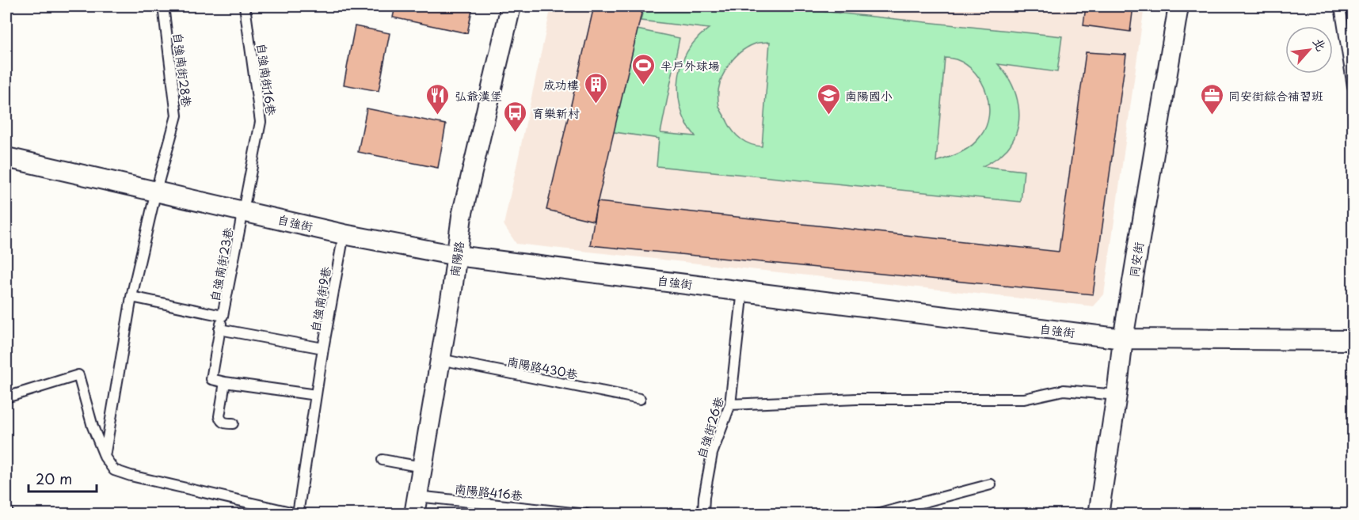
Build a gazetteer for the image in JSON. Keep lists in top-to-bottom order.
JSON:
{
  "streets": {
    "street": ["自強街", "南陽路", "同安街"],
    "lane": [
      "自強南街28巷",
      "自強南街16巷",
      "自強南街23巷",
      "自強南街9巷",
      "南陽路430巷",
      "自強街26巷",
      "南陽路416巷"
    ]
  },
  "crossings": [
    ["自強南街28巷", "自強街"],
    ["自強南街28巷", "自強南街23巷"],
    ["自強南街16巷", "自強街"],
    ["自強南街16巷", "自強南街23巷"],
    ["自強街", "南陽路"],
    ["自強街", "同安街"],
    ["自強街", "自強南街23巷"],
    ["自強街", "自強南街9巷"],
    ["自強街", "自強街26巷"],
    ["南陽路", "南陽路430巷"],
    ["南陽路", "南陽路416巷"]
  ],
  "places": {
    "sports": ["半戶外球場"],
    "building": ["成功樓"],
    "restaurant": ["弘爺漢堡"],
    "school or university": ["南陽國小"],
    "office": ["同安街綜合補習班"],
    "bus stop": ["育樂新村"]
  },
  "scale_bar": "20 m",
  "north": "top right"
}
